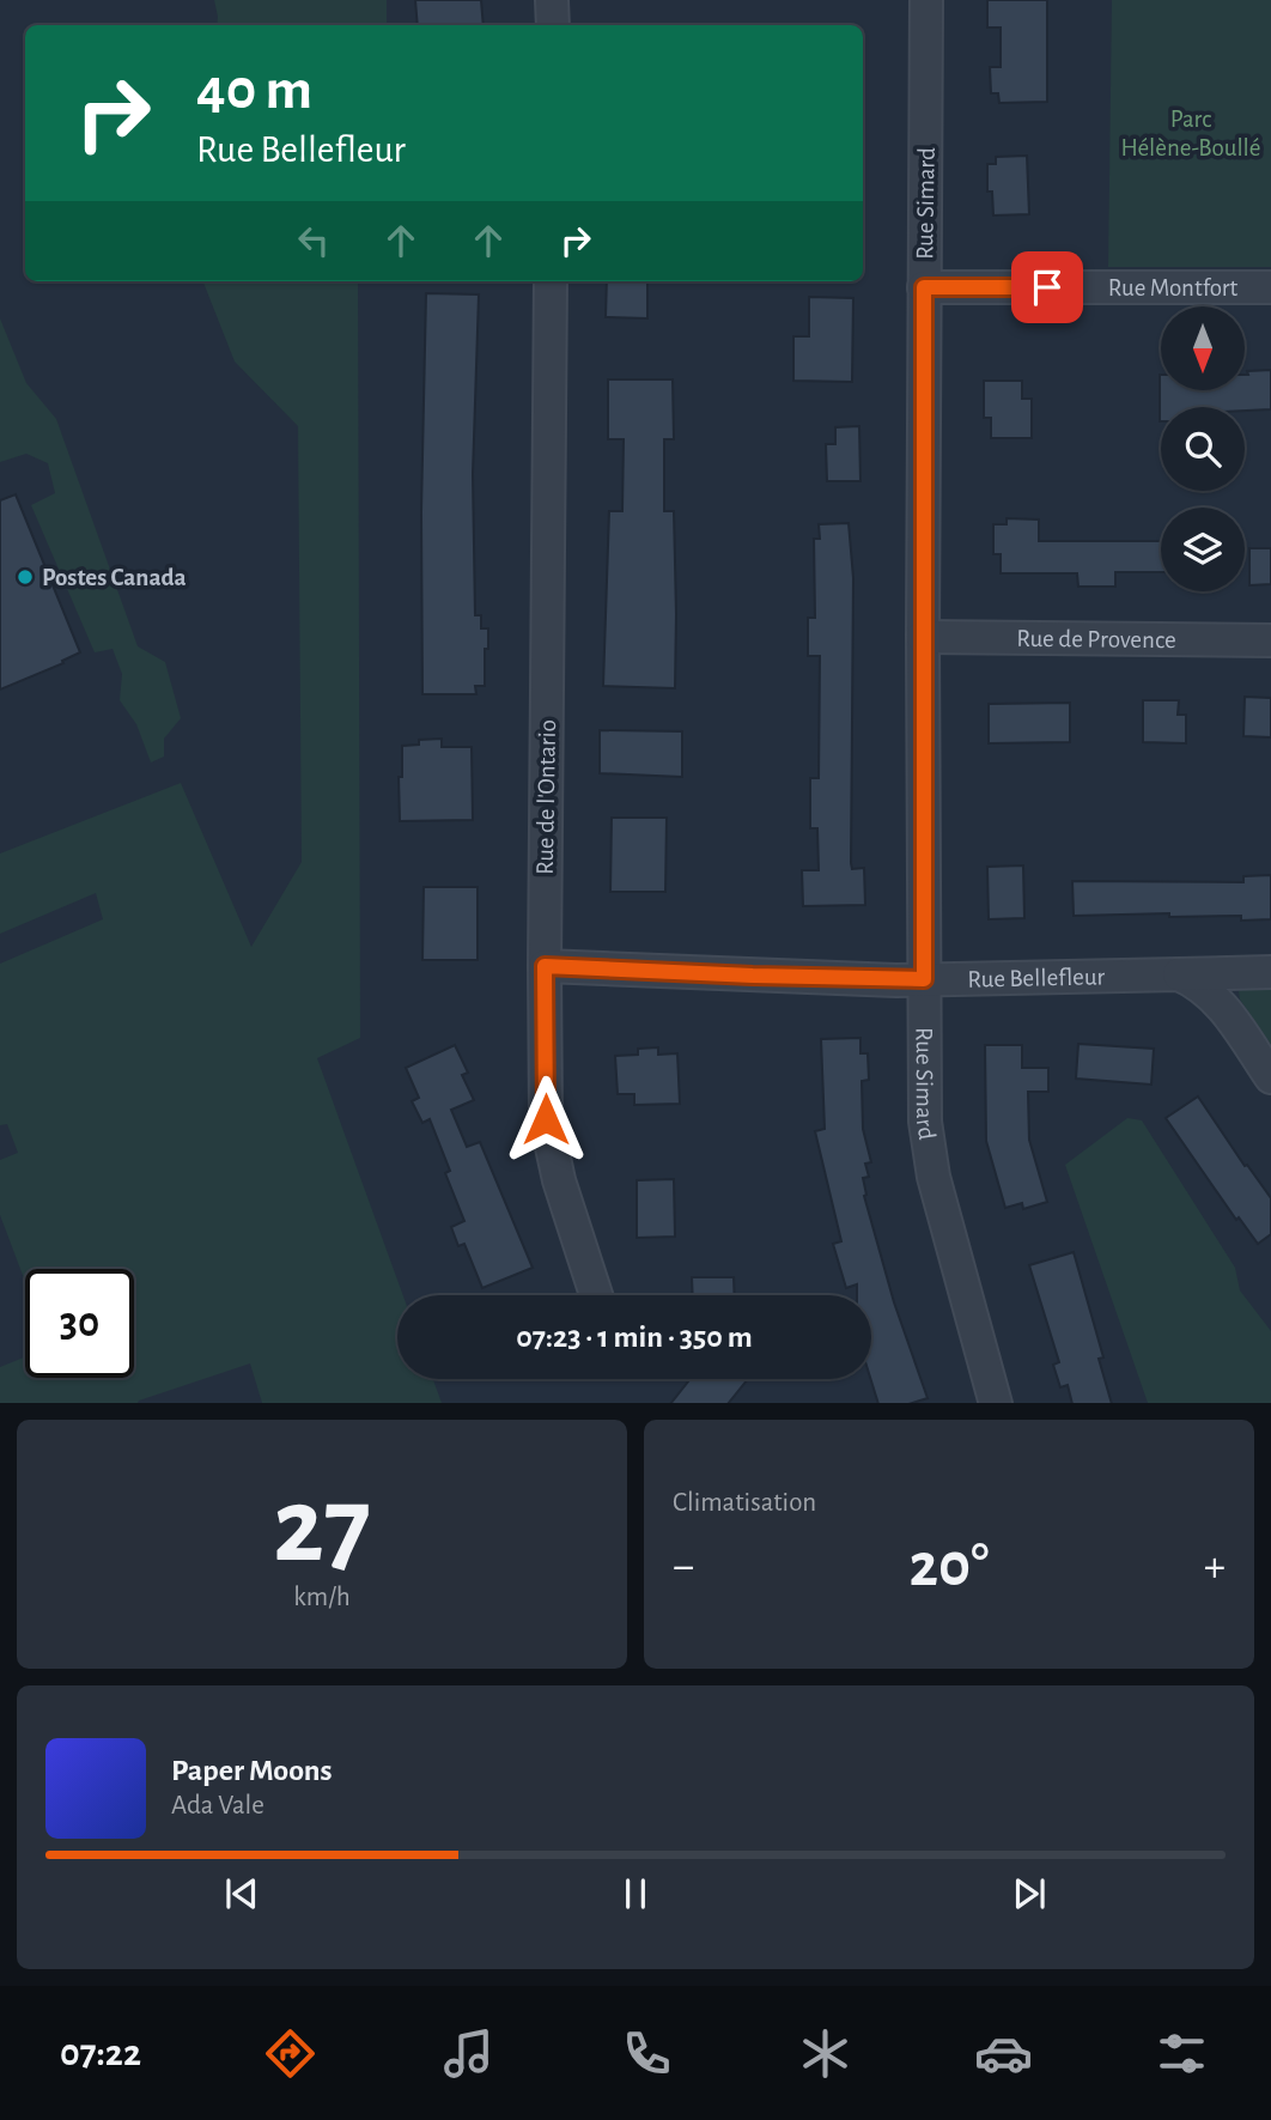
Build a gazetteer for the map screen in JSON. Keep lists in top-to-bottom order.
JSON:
{
  "streets": {
    "street": [
      "Rue Simard",
      "Rue Montfort",
      "Rue de Provence",
      "Rue de l'Ontario",
      "Rue Bellefleur"
    ]
  },
  "crossings": [
    ["Rue Simard", "Rue Montfort"],
    ["Rue Simard", "Rue de Provence"],
    ["Rue Simard", "Rue Bellefleur"],
    ["Rue de l'Ontario", "Rue Bellefleur"]
  ],
  "parks": ["Parc Hélène-Boullé"],
  "places": ["Postes Canada"],
  "north": "bottom",
  "page": {
    "turn": ["40 m", "Rue Bellefleur"],
    "limit": "30",
    "trip": "07:23 · 1 min · 350 m",
    "tile": [
      ["27", "km/h"],
      "Climatisation"
    ],
    "heat": ["−", "20°", "+"],
    "song": ["Paper Moons", "Ada Vale"],
    "tabs": "07:22"
  }
}
